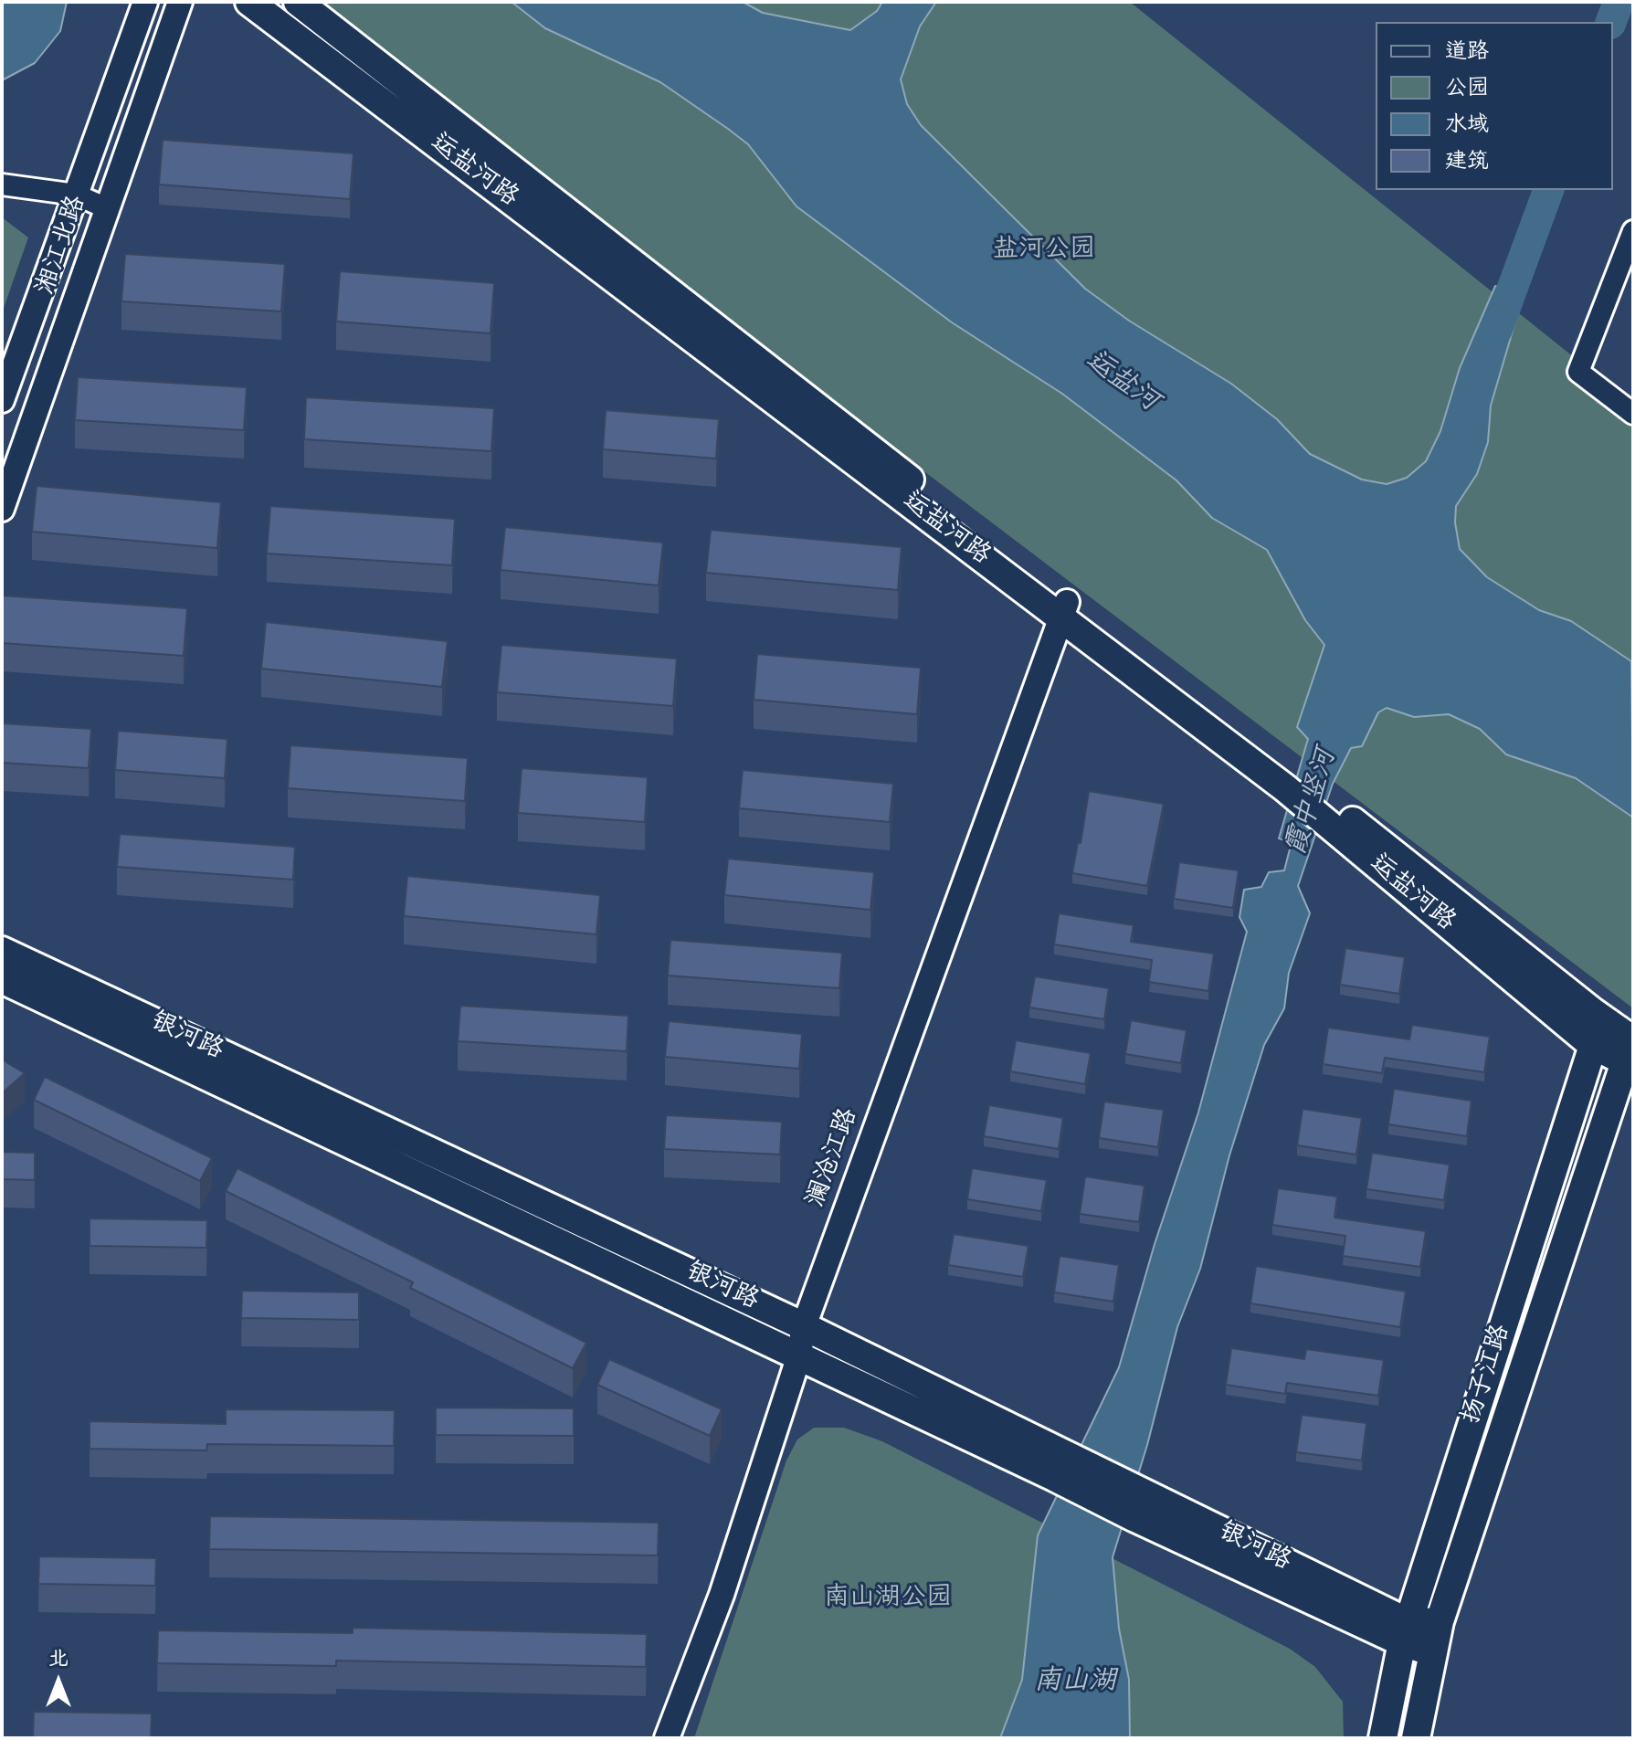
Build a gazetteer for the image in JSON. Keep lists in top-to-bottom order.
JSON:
{
  "streets": {
    "main road": ["运盐河路", "银河路", "扬子江路"],
    "street": ["湘江北路", "澜沧江路"]
  },
  "crossings": [
    ["运盐河路", "澜沧江路"],
    ["运盐河路", "扬子江路"],
    ["银河路", "澜沧江路"],
    ["银河路", "扬子江路"]
  ],
  "water": ["运盐河", "霞中竖河", "南山湖"],
  "parks": ["盐河公园", "南山湖公园"],
  "legend": [
    "道路",
    "公园",
    "水域",
    "建筑"
  ],
  "north": "top"
}
